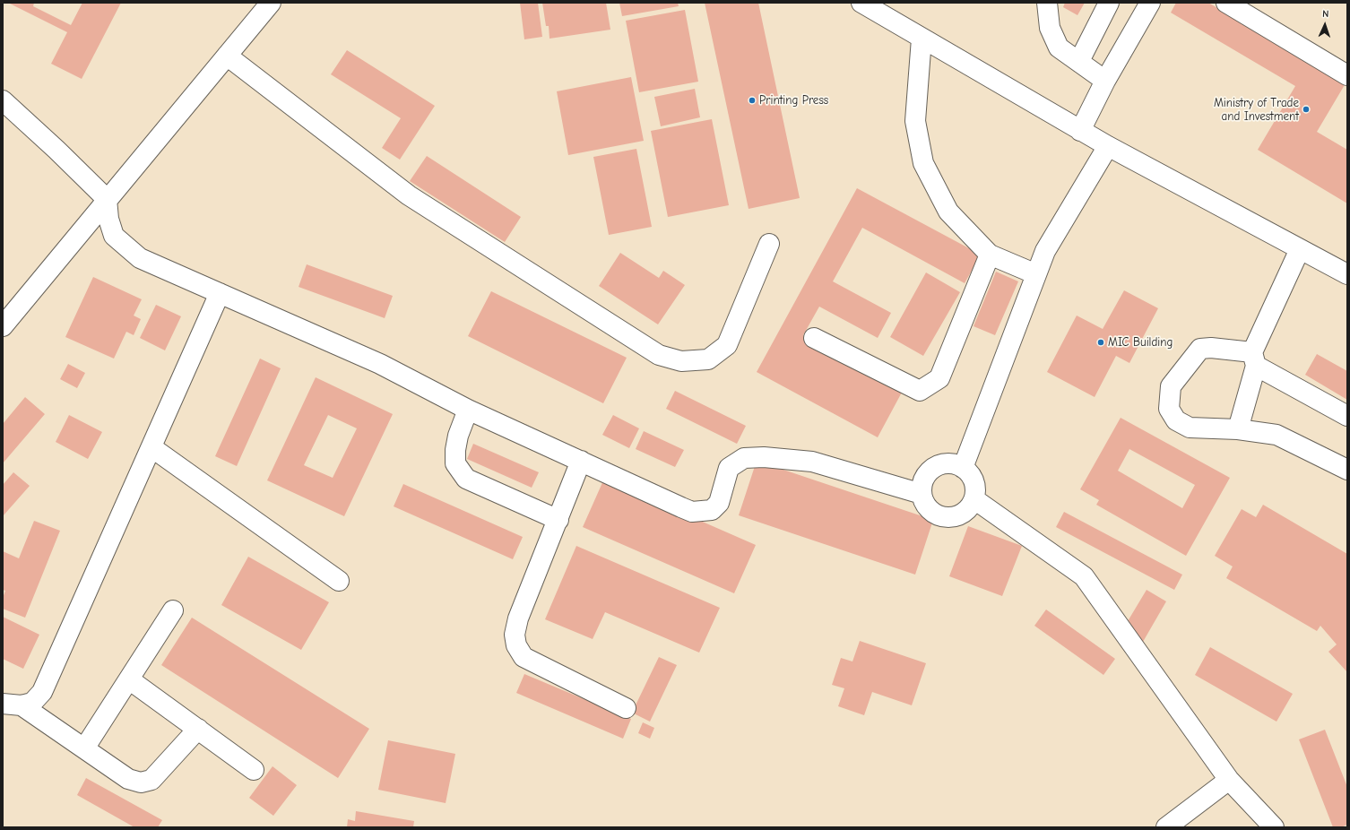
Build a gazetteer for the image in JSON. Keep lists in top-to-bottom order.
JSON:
{
  "places": ["Printing Press", "Ministry of Trade and Investment", "MIC Building"],
  "north": "top"
}
